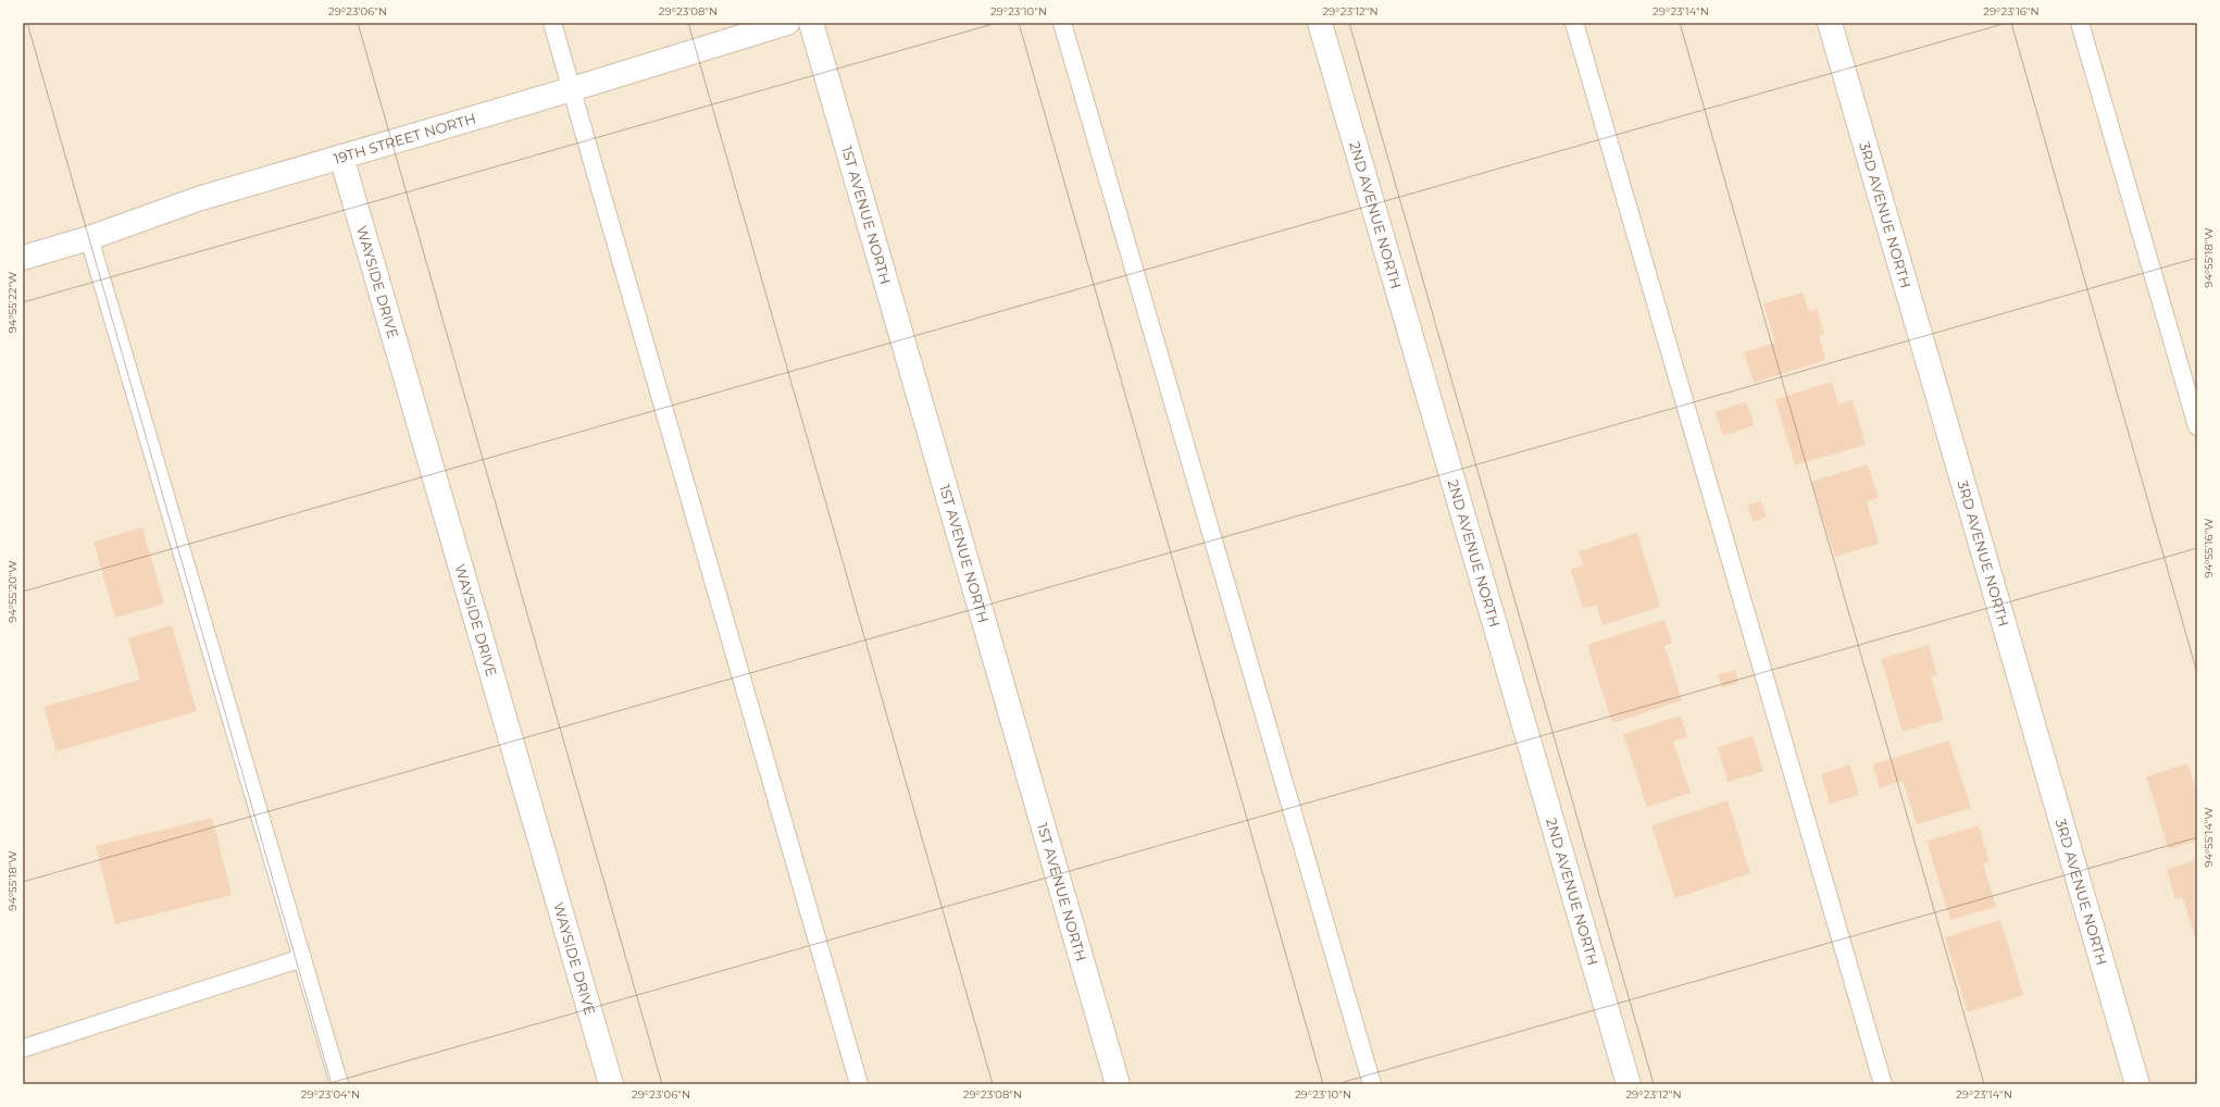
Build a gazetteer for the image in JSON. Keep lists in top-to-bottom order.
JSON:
{
  "streets": {
    "street": [
      "19TH STREET NORTH",
      "1ST AVENUE NORTH",
      "2ND AVENUE NORTH",
      "3RD AVENUE NORTH",
      "WAYSIDE DRIVE"
    ]
  },
  "crossings": [
    ["19TH STREET NORTH", "WAYSIDE DRIVE"]
  ],
  "coordinates": [
    "29°23'06\"N",
    "29°23'08\"N",
    "29°23'10\"N",
    "29°23'12\"N",
    "29°23'14\"N",
    "29°23'16\"N",
    "94°55'18\"W",
    "94°55'22\"W",
    "94°55'16\"W",
    "94°55'20\"W",
    "94°55'14\"W",
    "29°23'04\"N"
  ]
}
